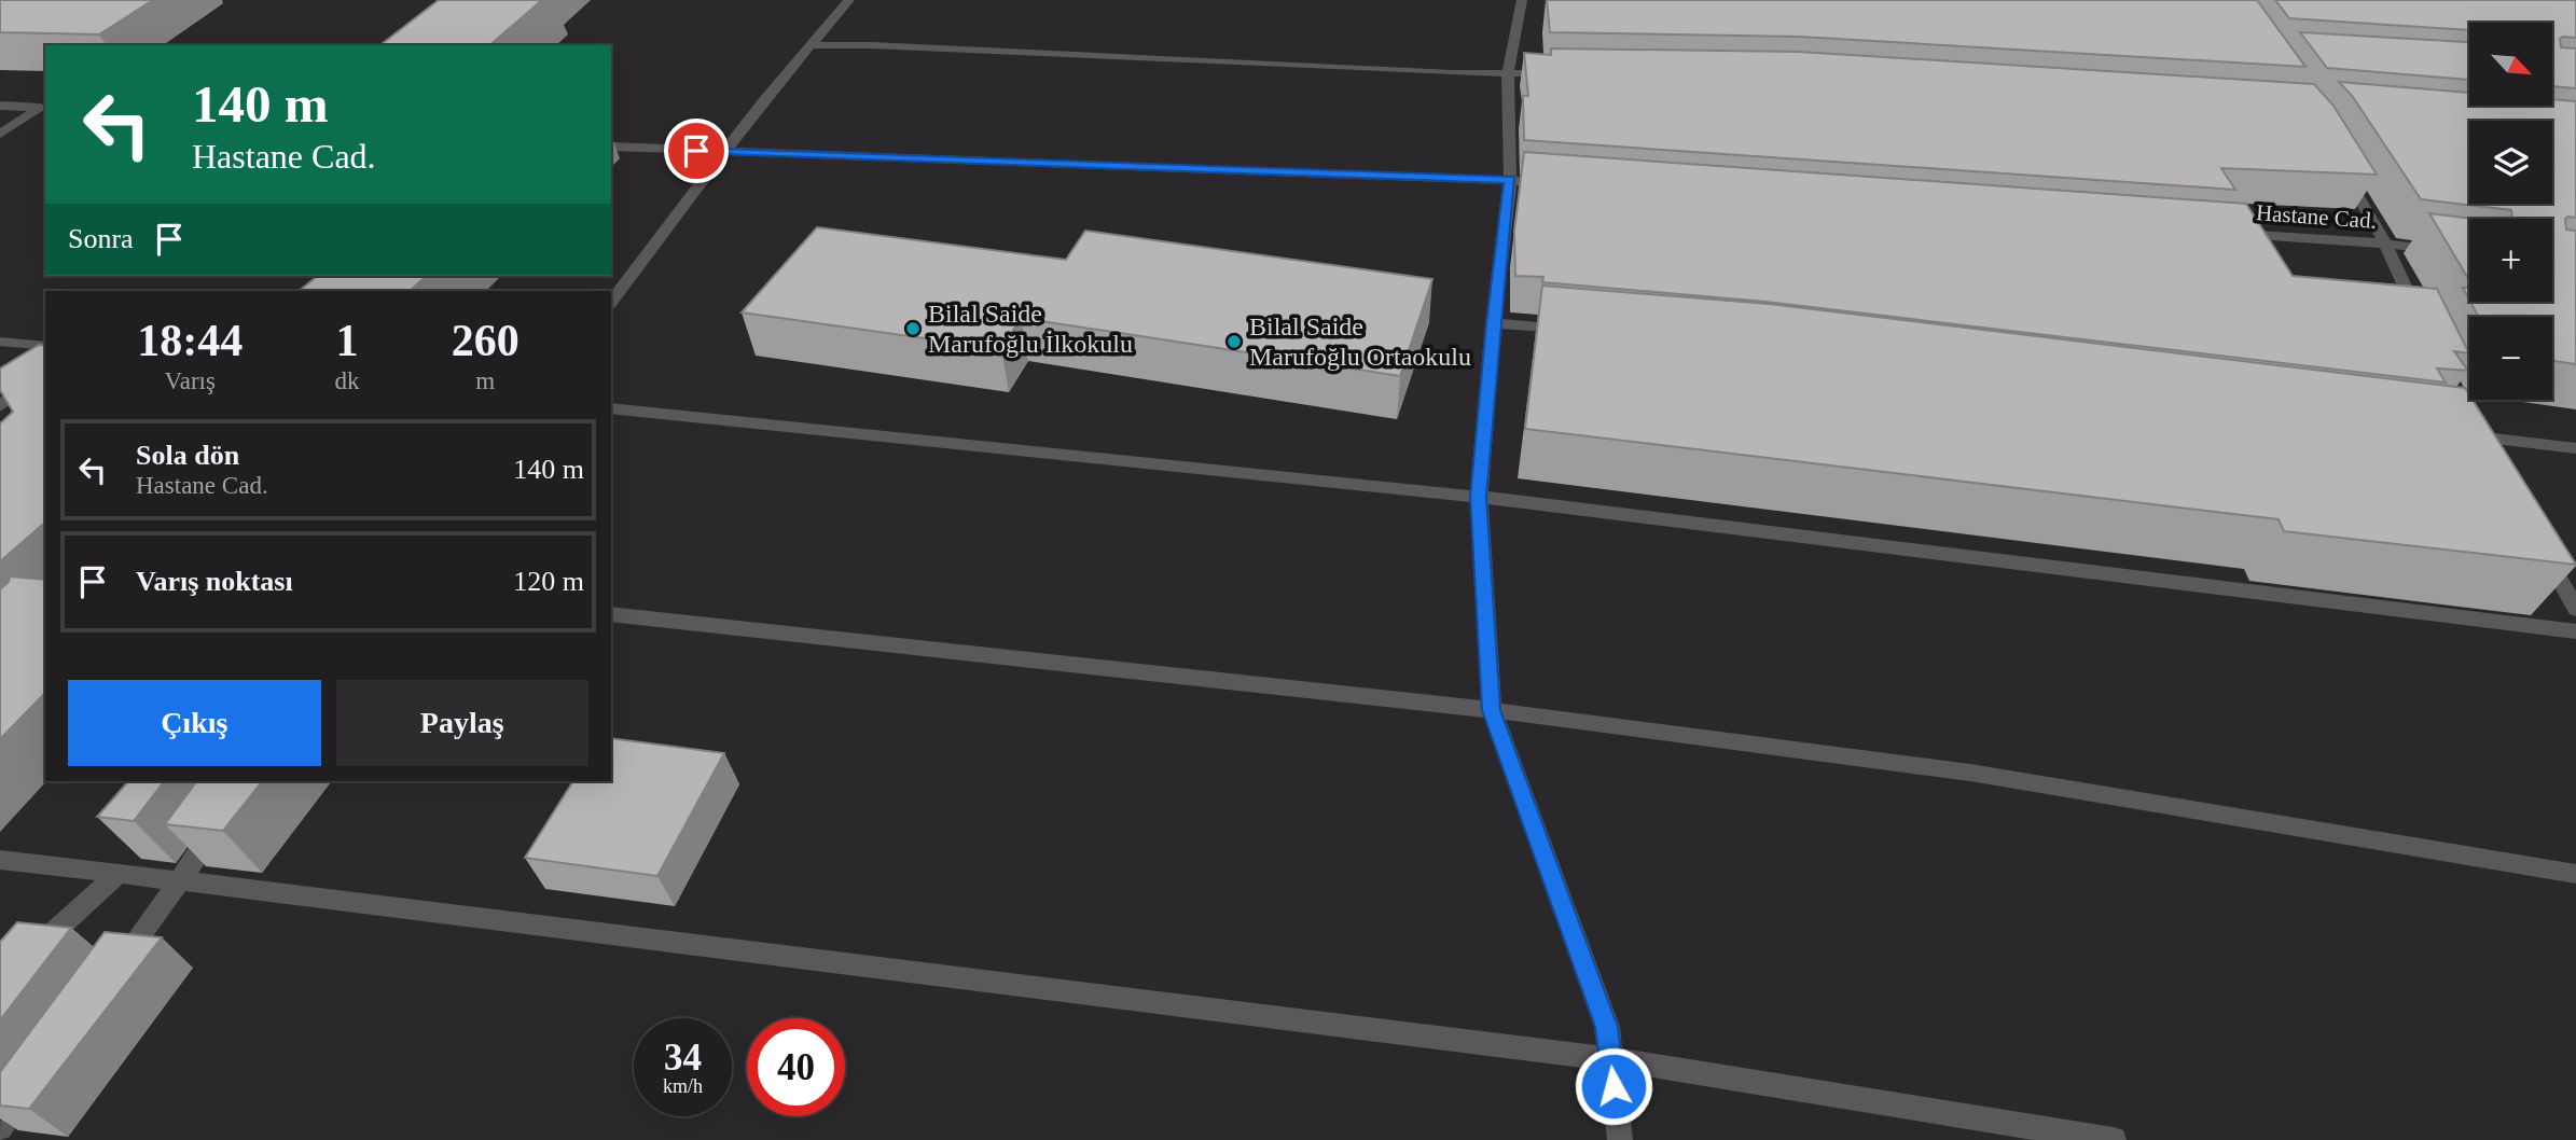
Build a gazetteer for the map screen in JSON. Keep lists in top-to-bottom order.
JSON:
{
  "streets": {
    "street": ["Hastane Cad."]
  },
  "places": ["Bilal Saide Marufoğlu İlkokulu", "Bilal Saide Marufoğlu Ortaokulu"],
  "north": "bottom right",
  "page": {
    "map_buttons": ["+", "−"],
    "turn": ["140 m", "Hastane Cad."],
    "then": "Sonra",
    "eta": [
      "18:44",
      "Varış",
      "1",
      "dk",
      "260",
      "m"
    ],
    "list": [
      {
        "name": "Sola dön",
        "note": "Hastane Cad.",
        "value": "140 m"
      },
      {
        "name": "Varış noktası",
        "value": "120 m"
      }
    ],
    "buttons": ["Çıkış", "Paylaş"],
    "speed": "34 km/h",
    "limit": "40"
  }
}
